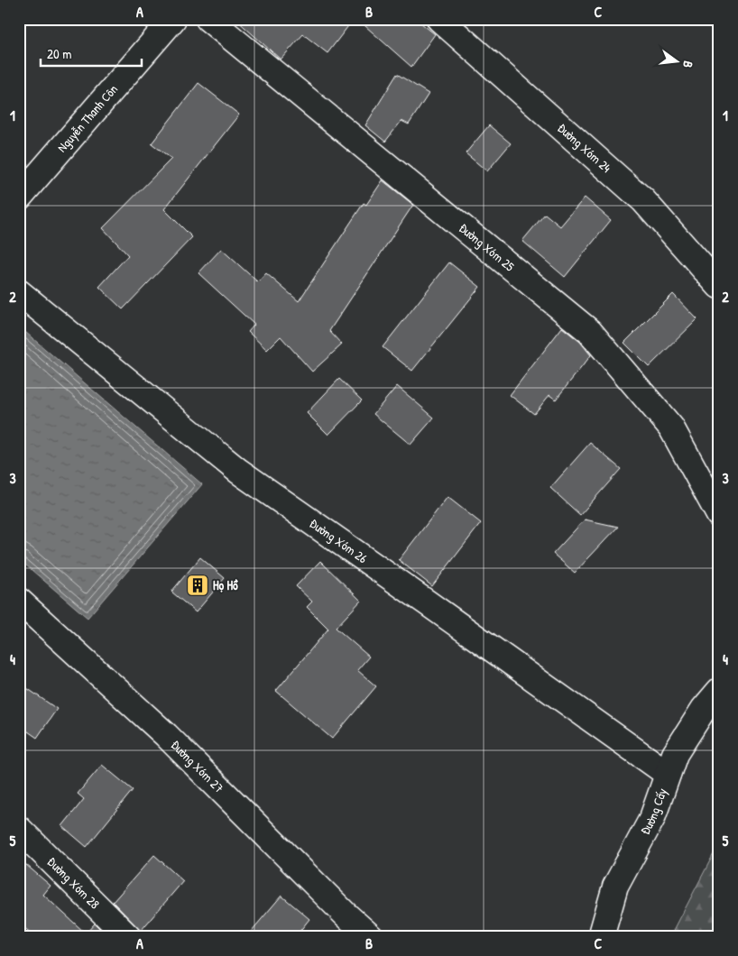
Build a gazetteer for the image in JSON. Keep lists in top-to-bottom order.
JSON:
{
  "streets": {
    "street": [
      "Nguyễn Thanh Côn",
      "Đường Xóm 24",
      "Đường Xóm 25",
      "Đường Xóm 26",
      "Đường Xóm 27",
      "Đường Cấy",
      "Đường Xóm 28"
    ]
  },
  "crossings": [
    ["Đường Xóm 26", "Đường Cấy"]
  ],
  "places": {
    "building": ["Họ Hồ"]
  },
  "scale_bar": "20 m",
  "north": "right",
  "grid": {
    "columns": ["A", "B", "C"],
    "rows": [
      "1",
      "2",
      "3",
      "4",
      "5"
    ]
  }
}
